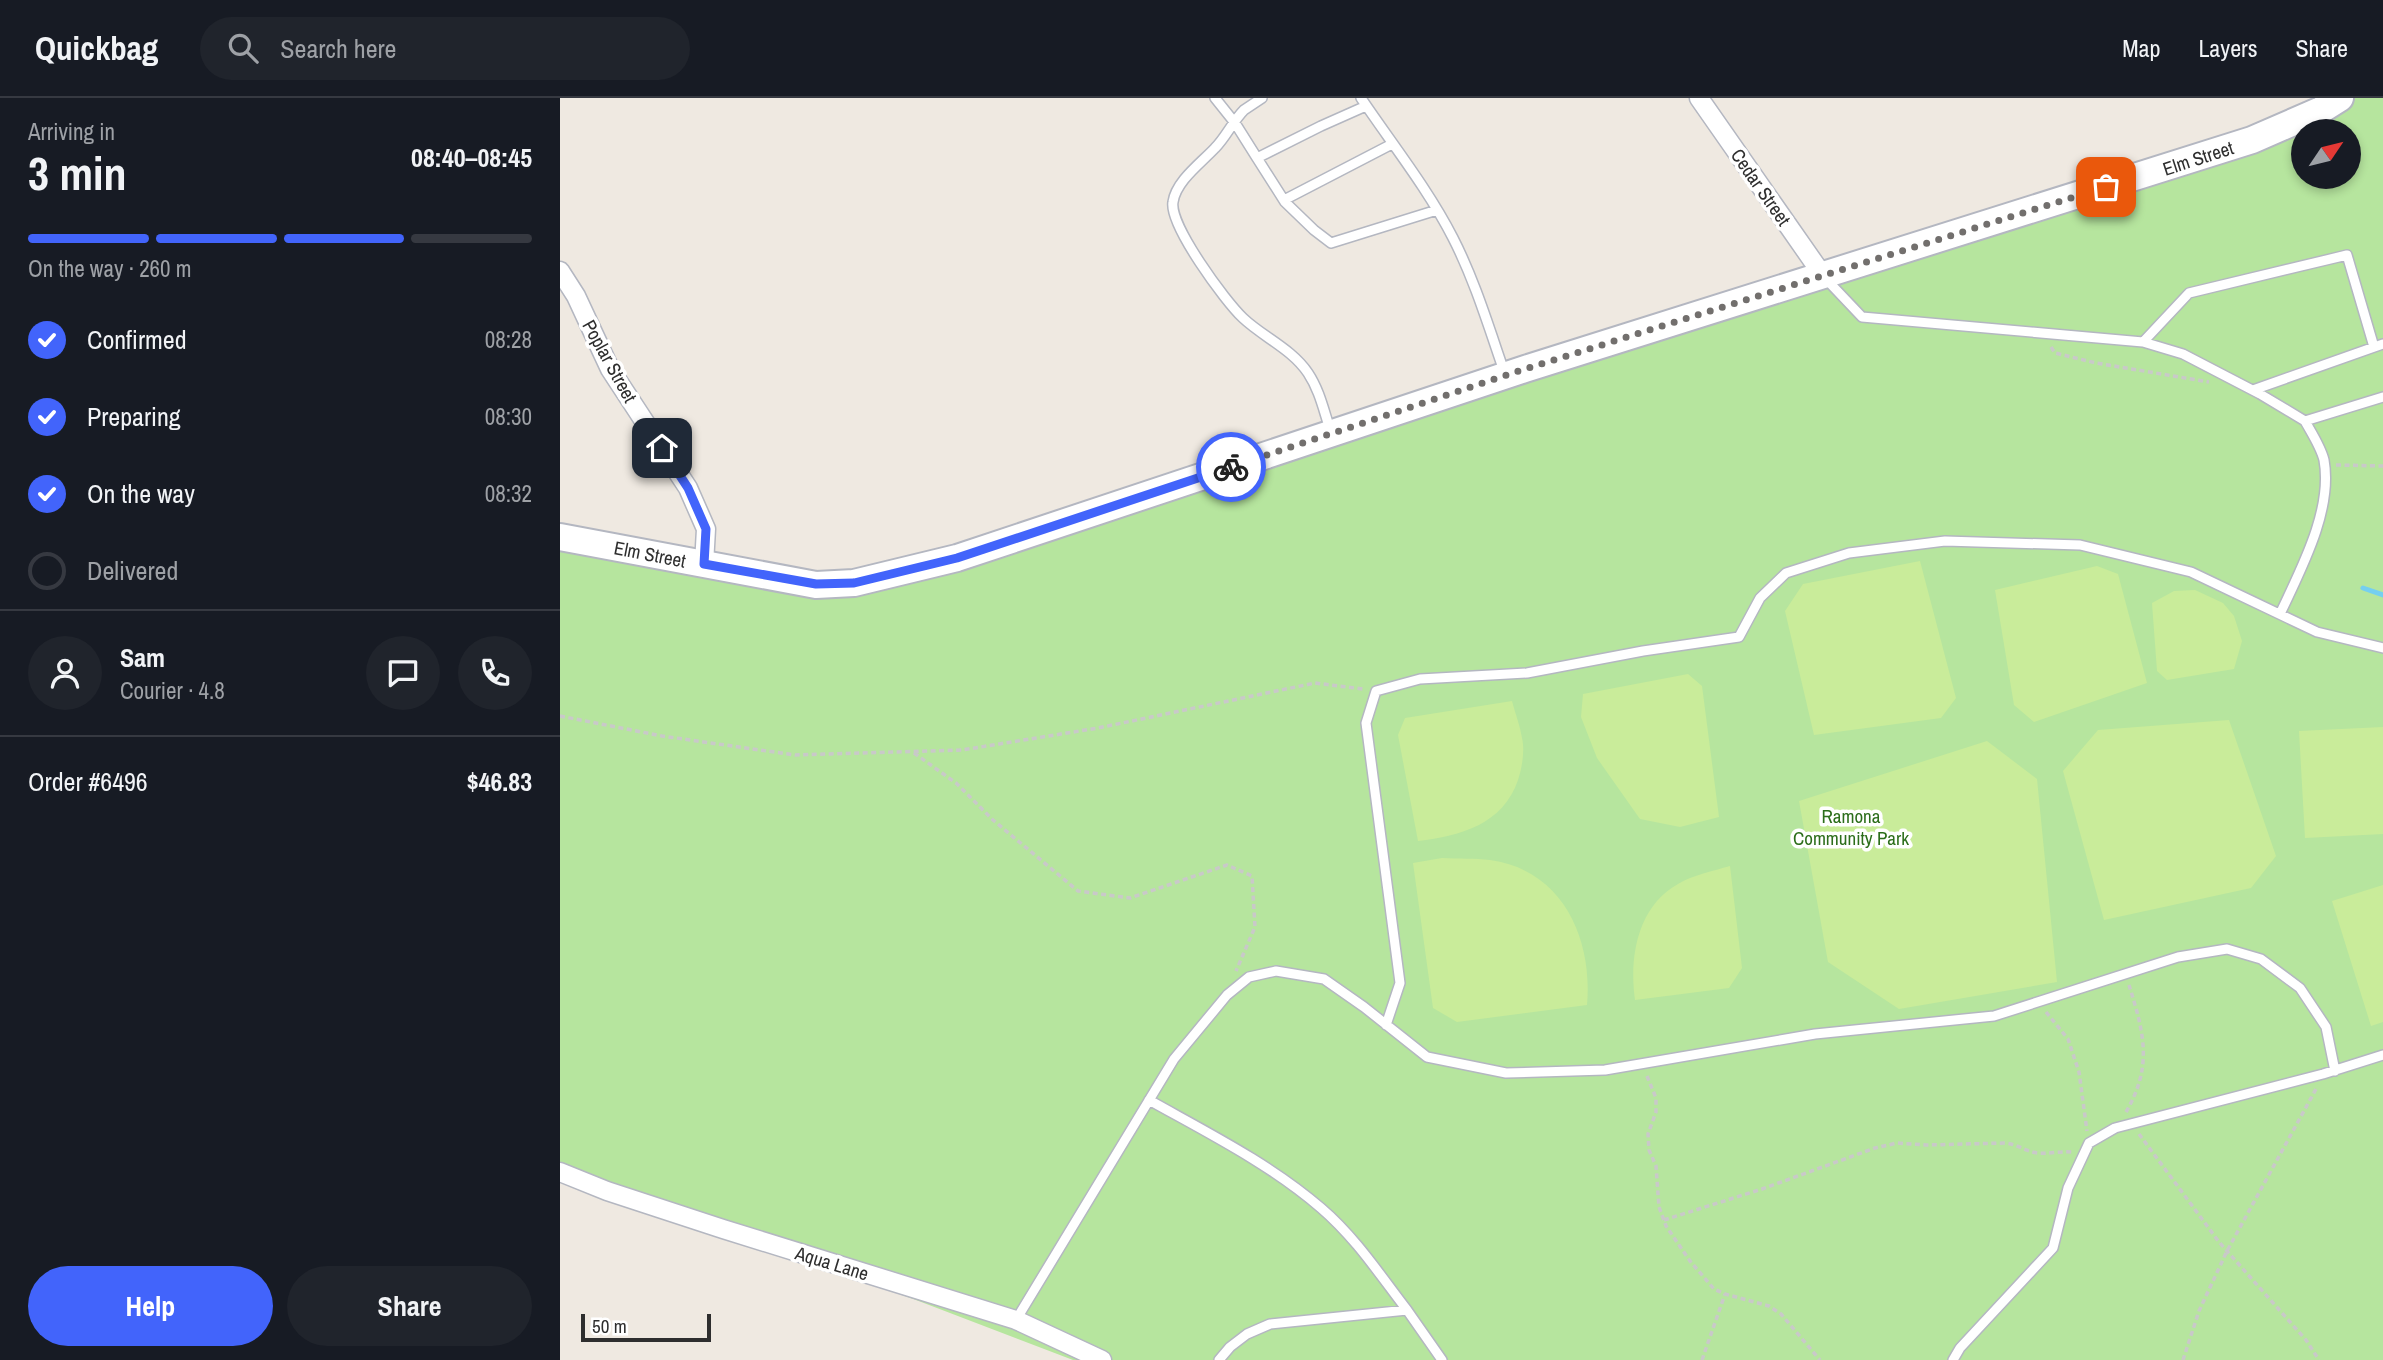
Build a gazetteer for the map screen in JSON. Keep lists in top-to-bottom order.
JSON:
{
  "streets": {
    "street": [
      "Elm Street",
      "Cedar Street",
      "Poplar Street",
      "Aqua Lane"
    ]
  },
  "crossings": [
    ["Elm Street", "Cedar Street"],
    ["Elm Street", "Poplar Street"]
  ],
  "parks": ["Ramona Community Park"],
  "scale_bar": "50 m",
  "north": "top right",
  "page": {
    "header": "Quickbag",
    "search": "Search here",
    "nav": ["Map", "Layers", "Share"],
    "heading": ["3 min", "Arriving in", "08:40–08:45"],
    "panel": [
      "Sam",
      "Courier · 4.8",
      "Order #6496",
      "$46.83"
    ],
    "bar": "On the way · 260 m",
    "list": [
      ["Confirmed", "08:28"],
      ["Preparing", "08:30"],
      ["On the way", "08:32"],
      "Delivered"
    ],
    "buttons": ["Help", "Share"],
    "scale": "50 m"
  }
}
